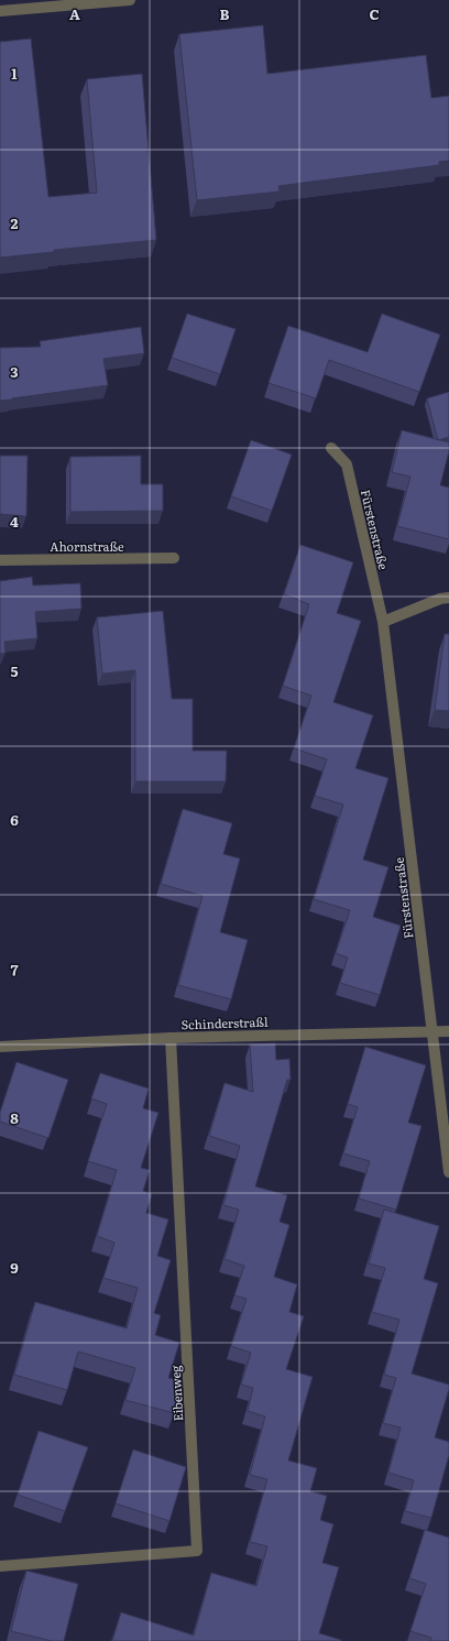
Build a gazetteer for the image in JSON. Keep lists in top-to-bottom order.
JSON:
{
  "streets": {
    "street": [
      "Fürstenstraße",
      "Ahornstraße",
      "Schinderstraßl",
      "Eibenweg"
    ]
  },
  "crossings": [
    ["Fürstenstraße", "Schinderstraßl"],
    ["Schinderstraßl", "Eibenweg"]
  ],
  "grid": {
    "columns": ["A", "B", "C"],
    "rows": [
      "1",
      "2",
      "3",
      "4",
      "5",
      "6",
      "7",
      "8",
      "9"
    ]
  }
}
